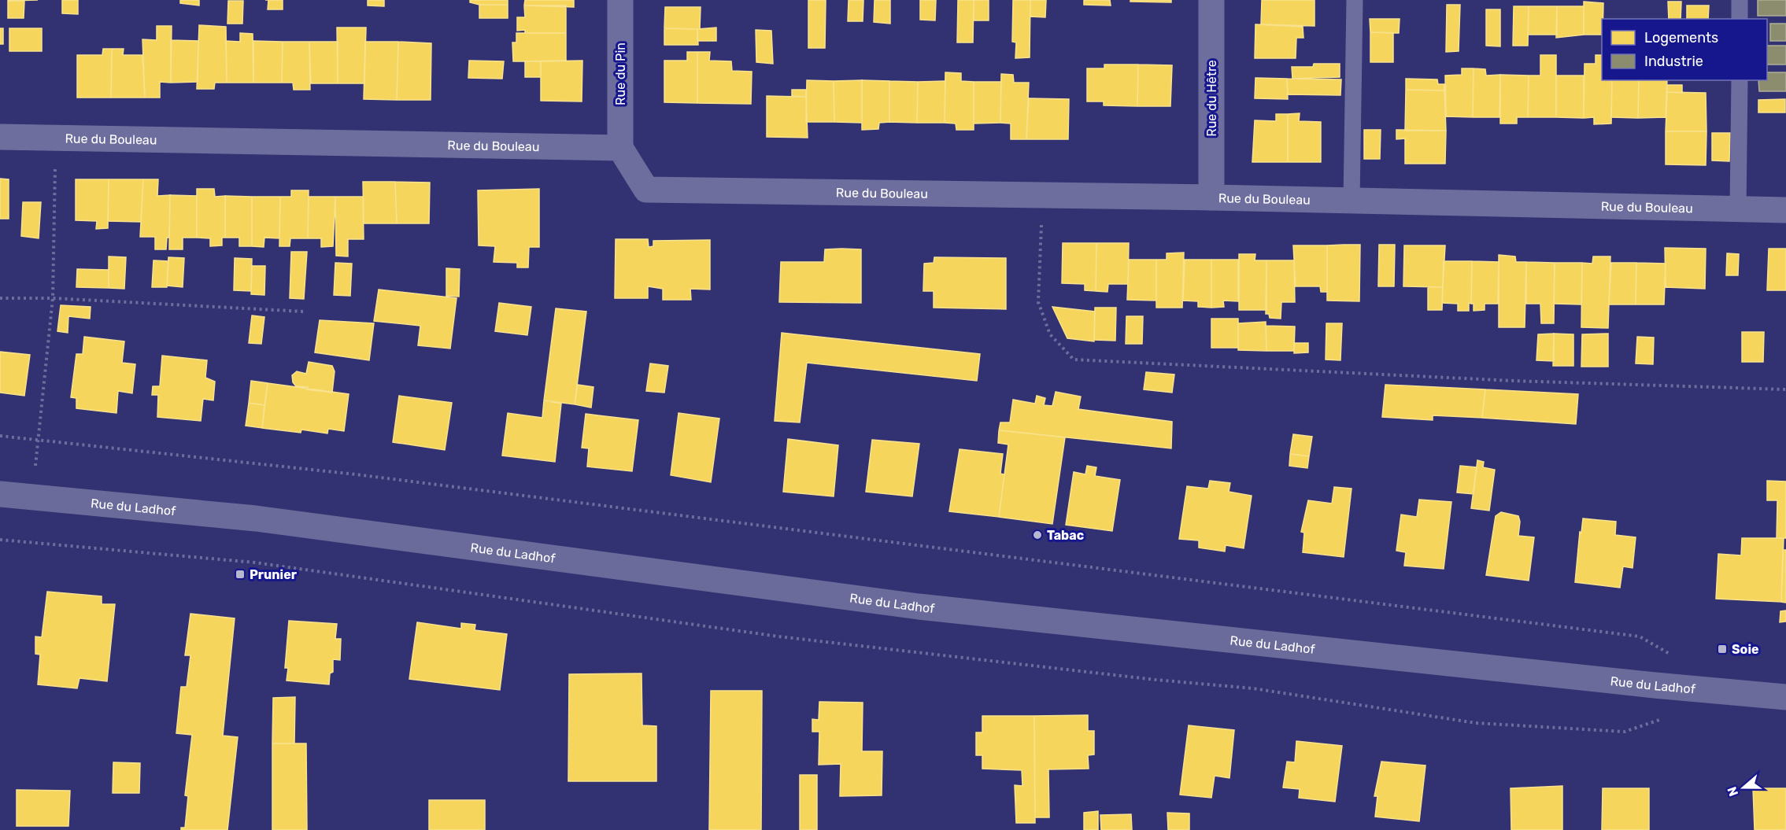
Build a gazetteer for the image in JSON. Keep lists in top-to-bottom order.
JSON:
{
  "streets": {
    "main road": ["Rue du Ladhof"],
    "street": ["Rue du Pin", "Rue du Hêtre", "Rue du Bouleau"]
  },
  "crossings": [
    ["Rue du Pin", "Rue du Bouleau"],
    ["Rue du Hêtre", "Rue du Bouleau"]
  ],
  "places": {
    "other": ["Tabac"],
    "transit": ["Prunier", "Soie"]
  },
  "legend": ["Logements", "Industrie"],
  "north": "left"
}
